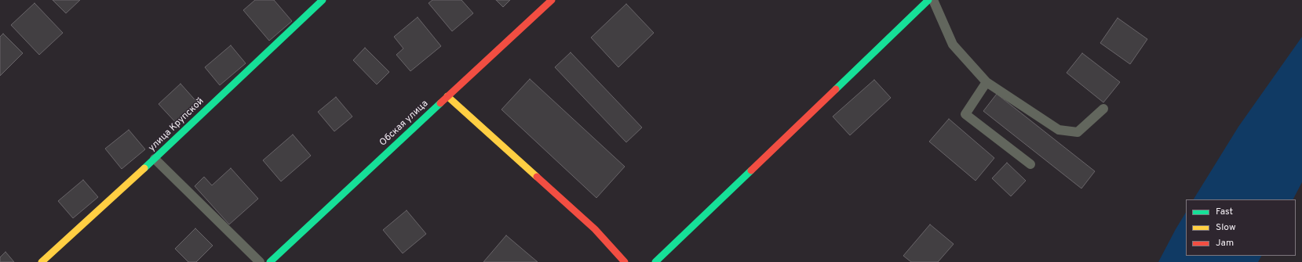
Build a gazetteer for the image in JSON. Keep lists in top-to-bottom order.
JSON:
{
  "streets": {
    "street": ["Обская улица", "улица Крупской"]
  },
  "legend": ["Fast", "Slow", "Jam"]
}
